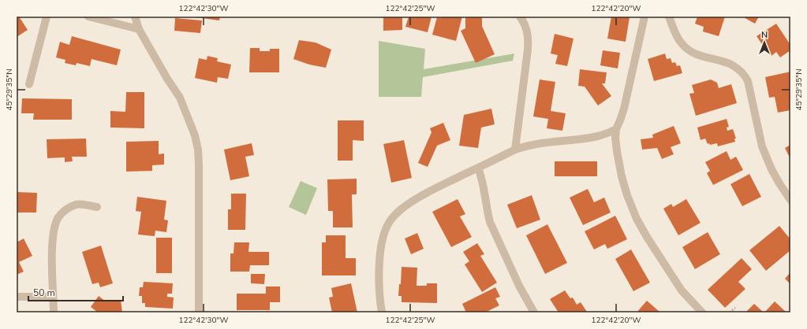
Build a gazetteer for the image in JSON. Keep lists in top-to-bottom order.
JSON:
{
  "scale_bar": "50 m",
  "north": "top",
  "coordinates": [
    "122°42'30\"W",
    "122°42'25\"W",
    "122°42'20\"W",
    "45°29'35\"N"
  ]
}
